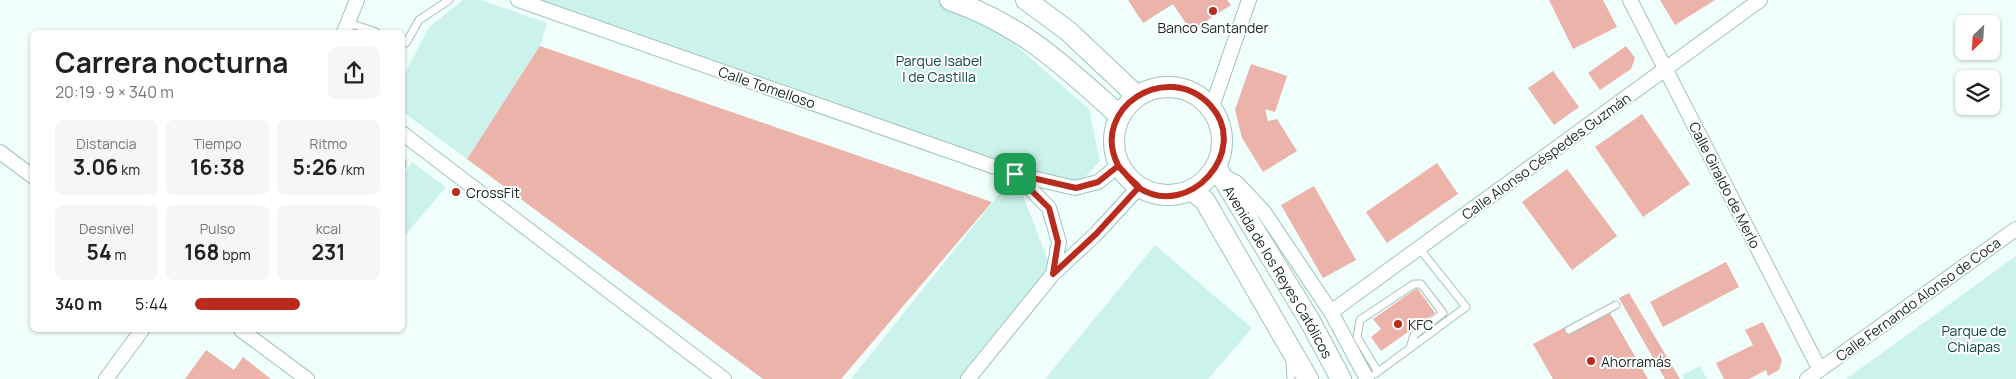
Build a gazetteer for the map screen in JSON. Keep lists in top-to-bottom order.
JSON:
{
  "streets": {
    "main road": ["Avenida de los Reyes Católicos"],
    "street": [
      "Calle Tomelloso",
      "Calle Alonso Céspedes Guzmán",
      "Calle Giraldo de Merlo",
      "Calle Fernando Alonso de Coca"
    ]
  },
  "crossings": [
    ["Calle Tomelloso", "Avenida de los Reyes Católicos"],
    ["Calle Alonso Céspedes Guzmán", "Calle Giraldo de Merlo"],
    ["Calle Giraldo de Merlo", "Calle Fernando Alonso de Coca"]
  ],
  "parks": ["Parque Isabel I de Castilla", "Parque de Chiapas"],
  "places": [
    "Banco Santander",
    "CrossFit",
    "KFC",
    "Ahorramás"
  ],
  "north": "bottom left",
  "page": {
    "heading": ["Carrera nocturna", "20:19 · 9 × 340 m"],
    "stats": [
      ["Distancia", "3.06 km"],
      ["Tiempo", "16:38"],
      ["Ritmo", "5:26 /km"],
      ["Desnivel", "54 m"],
      ["Pulso", "168 bpm"],
      ["kcal", "231"]
    ],
    "list": [
      {
        "name": "340 m",
        "note": "5:44"
      }
    ]
  }
}
